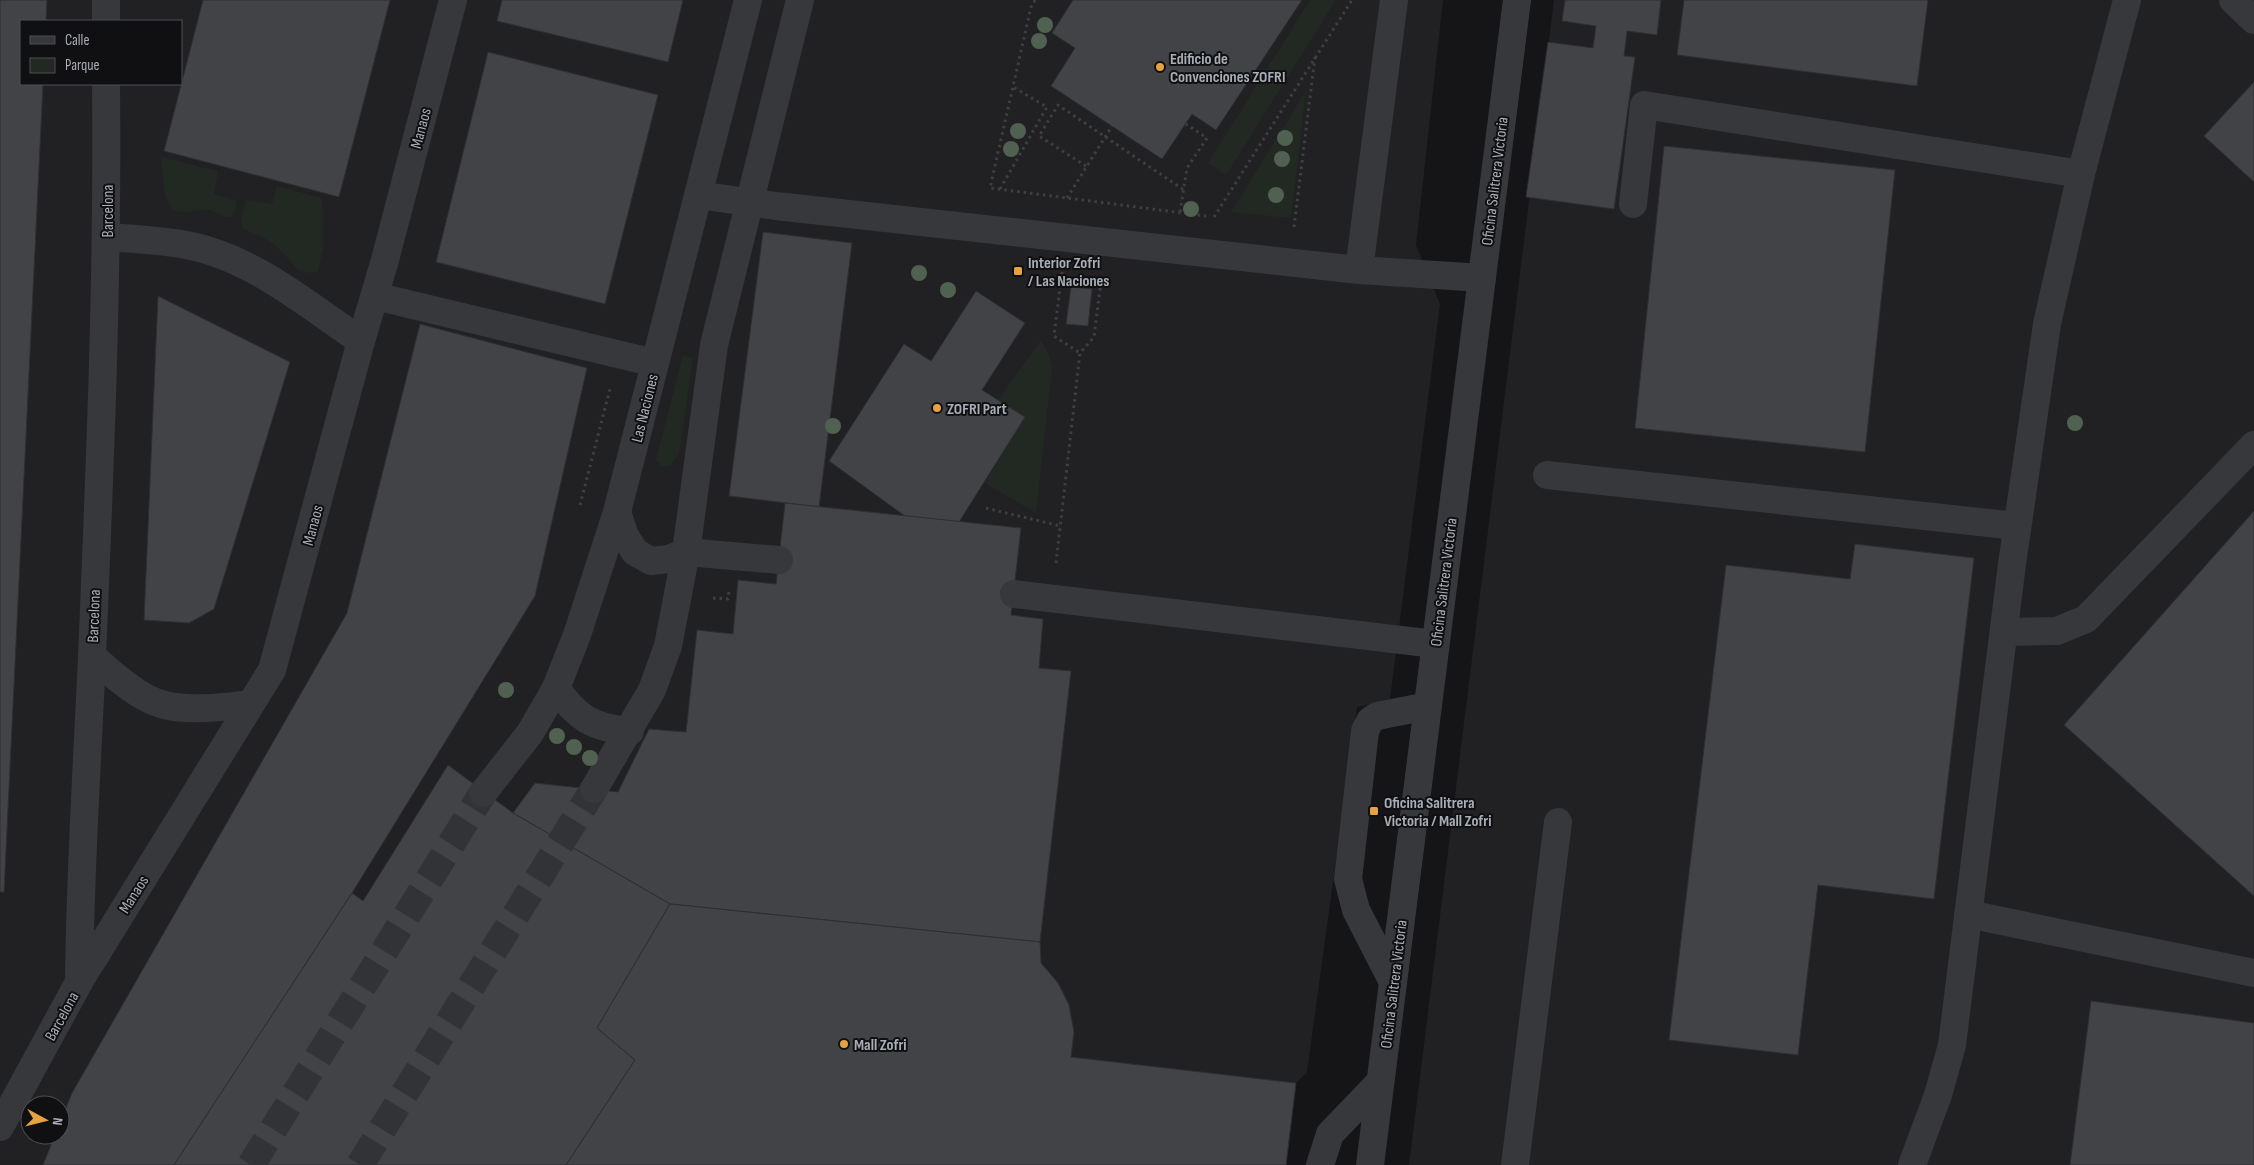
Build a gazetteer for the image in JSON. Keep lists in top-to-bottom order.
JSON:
{
  "streets": {
    "street": [
      "Manaos",
      "Oficina Salitrera Victoria",
      "Barcelona",
      "Las Naciones"
    ]
  },
  "crossings": [
    ["Manaos", "Barcelona"]
  ],
  "places": {
    "other": ["Edificio de Convenciones ZOFRI", "ZOFRI Part", "Mall Zofri"],
    "transit": ["Interior Zofri / Las Naciones", "Oficina Salitrera Victoria / Mall Zofri"]
  },
  "legend": ["Calle", "Parque"],
  "north": "right"
}
